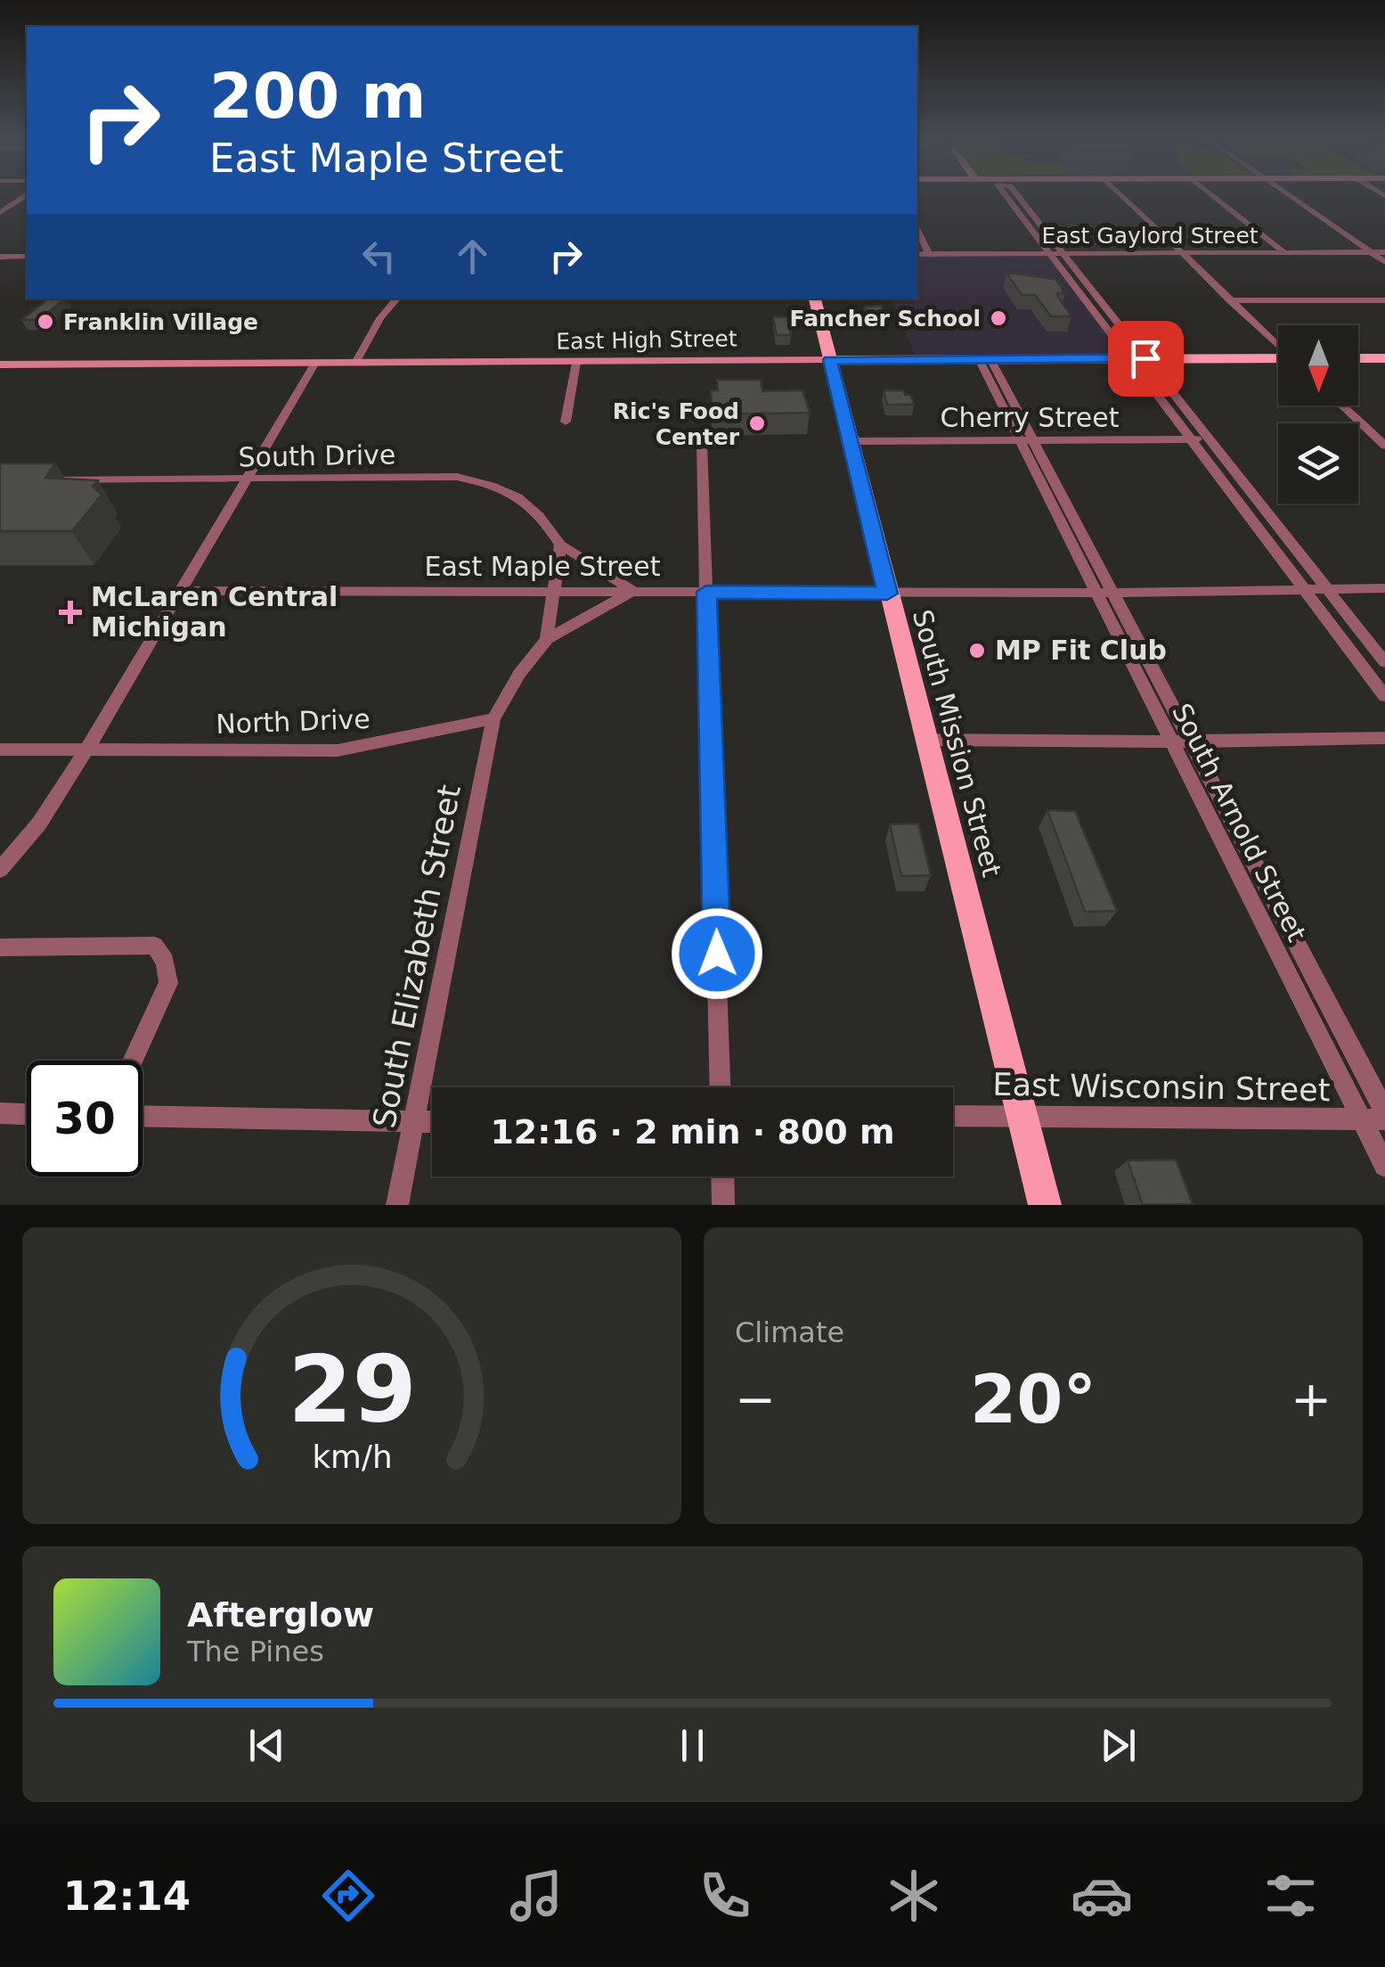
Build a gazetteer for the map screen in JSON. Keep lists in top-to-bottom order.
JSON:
{
  "streets": {
    "main road": ["East High Street", "South Mission Street"],
    "street": [
      "East Gaylord Street",
      "Cherry Street",
      "South Drive",
      "East Maple Street",
      "North Drive",
      "South Arnold Street",
      "South Elizabeth Street",
      "East Wisconsin Street"
    ]
  },
  "crossings": [
    ["East High Street", "South Mission Street"],
    ["East High Street", "South Arnold Street"],
    ["Cherry Street", "South Mission Street"],
    ["Cherry Street", "South Arnold Street"],
    ["East Maple Street", "South Mission Street"],
    ["East Maple Street", "South Arnold Street"],
    ["North Drive", "South Elizabeth Street"],
    ["South Mission Street", "East Wisconsin Street"],
    ["South Arnold Street", "East Wisconsin Street"]
  ],
  "places": {
    "other": [
      "Fancher School",
      "Franklin Village",
      "Ric's Food Center",
      "MP Fit Club"
    ],
    "health": ["McLaren Central Michigan"]
  },
  "north": "bottom",
  "page": {
    "turn": ["200 m", "East Maple Street"],
    "limit": "30",
    "trip": "12:16 · 2 min · 800 m",
    "tile": "Climate",
    "heat": ["−", "20°", "+"],
    "song": ["Afterglow", "The Pines"],
    "tabs": "12:14",
    "gauge": ["29", "km/h"]
  }
}
